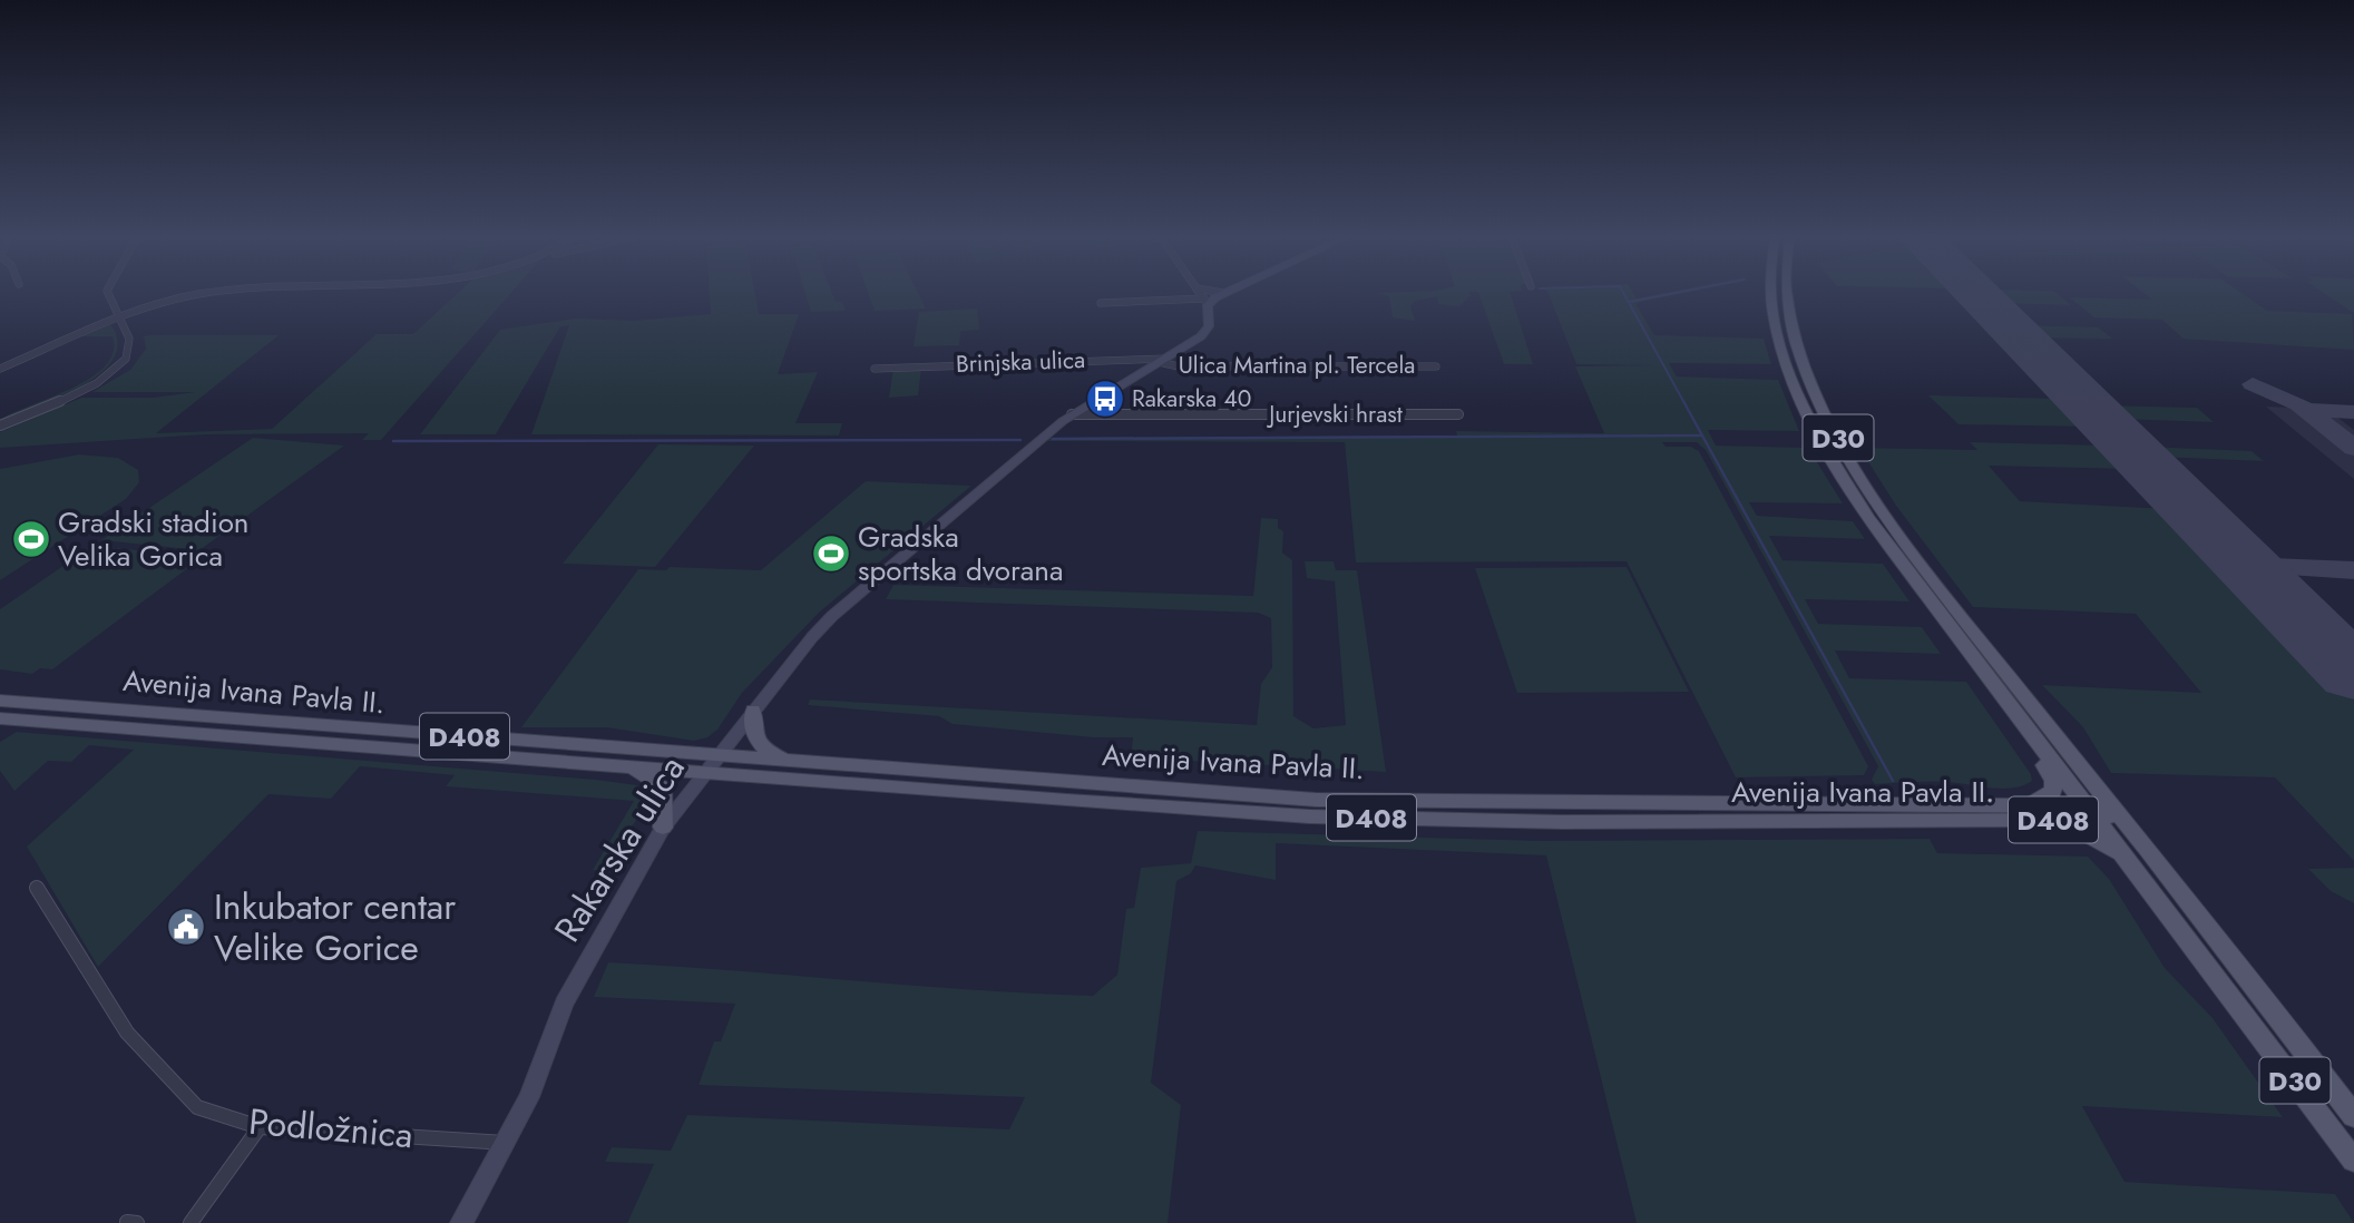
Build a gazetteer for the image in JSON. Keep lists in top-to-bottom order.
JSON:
{
  "streets": {
    "main road": [
      "D30",
      "Avenija Ivana Pavla II.",
      "D408",
      "Rakarska ulica"
    ],
    "street": [
      "Brinjska ulica",
      "Ulica Martina pl. Tercela",
      "Jurjevski hrast",
      "Podložnica"
    ]
  },
  "crossings": [
    ["Brinjska ulica", "Ulica Martina pl. Tercela"],
    ["D30", "Avenija Ivana Pavla II."],
    ["Avenija Ivana Pavla II.", "Rakarska ulica"],
    ["Rakarska ulica", "Podložnica"]
  ],
  "places": {
    "bus stop": ["Rakarska 40"],
    "sports": ["Gradski stadion Velika Gorica", "Gradska sportska dvorana"],
    "public building": ["Inkubator centar Velike Gorice"]
  }
}
